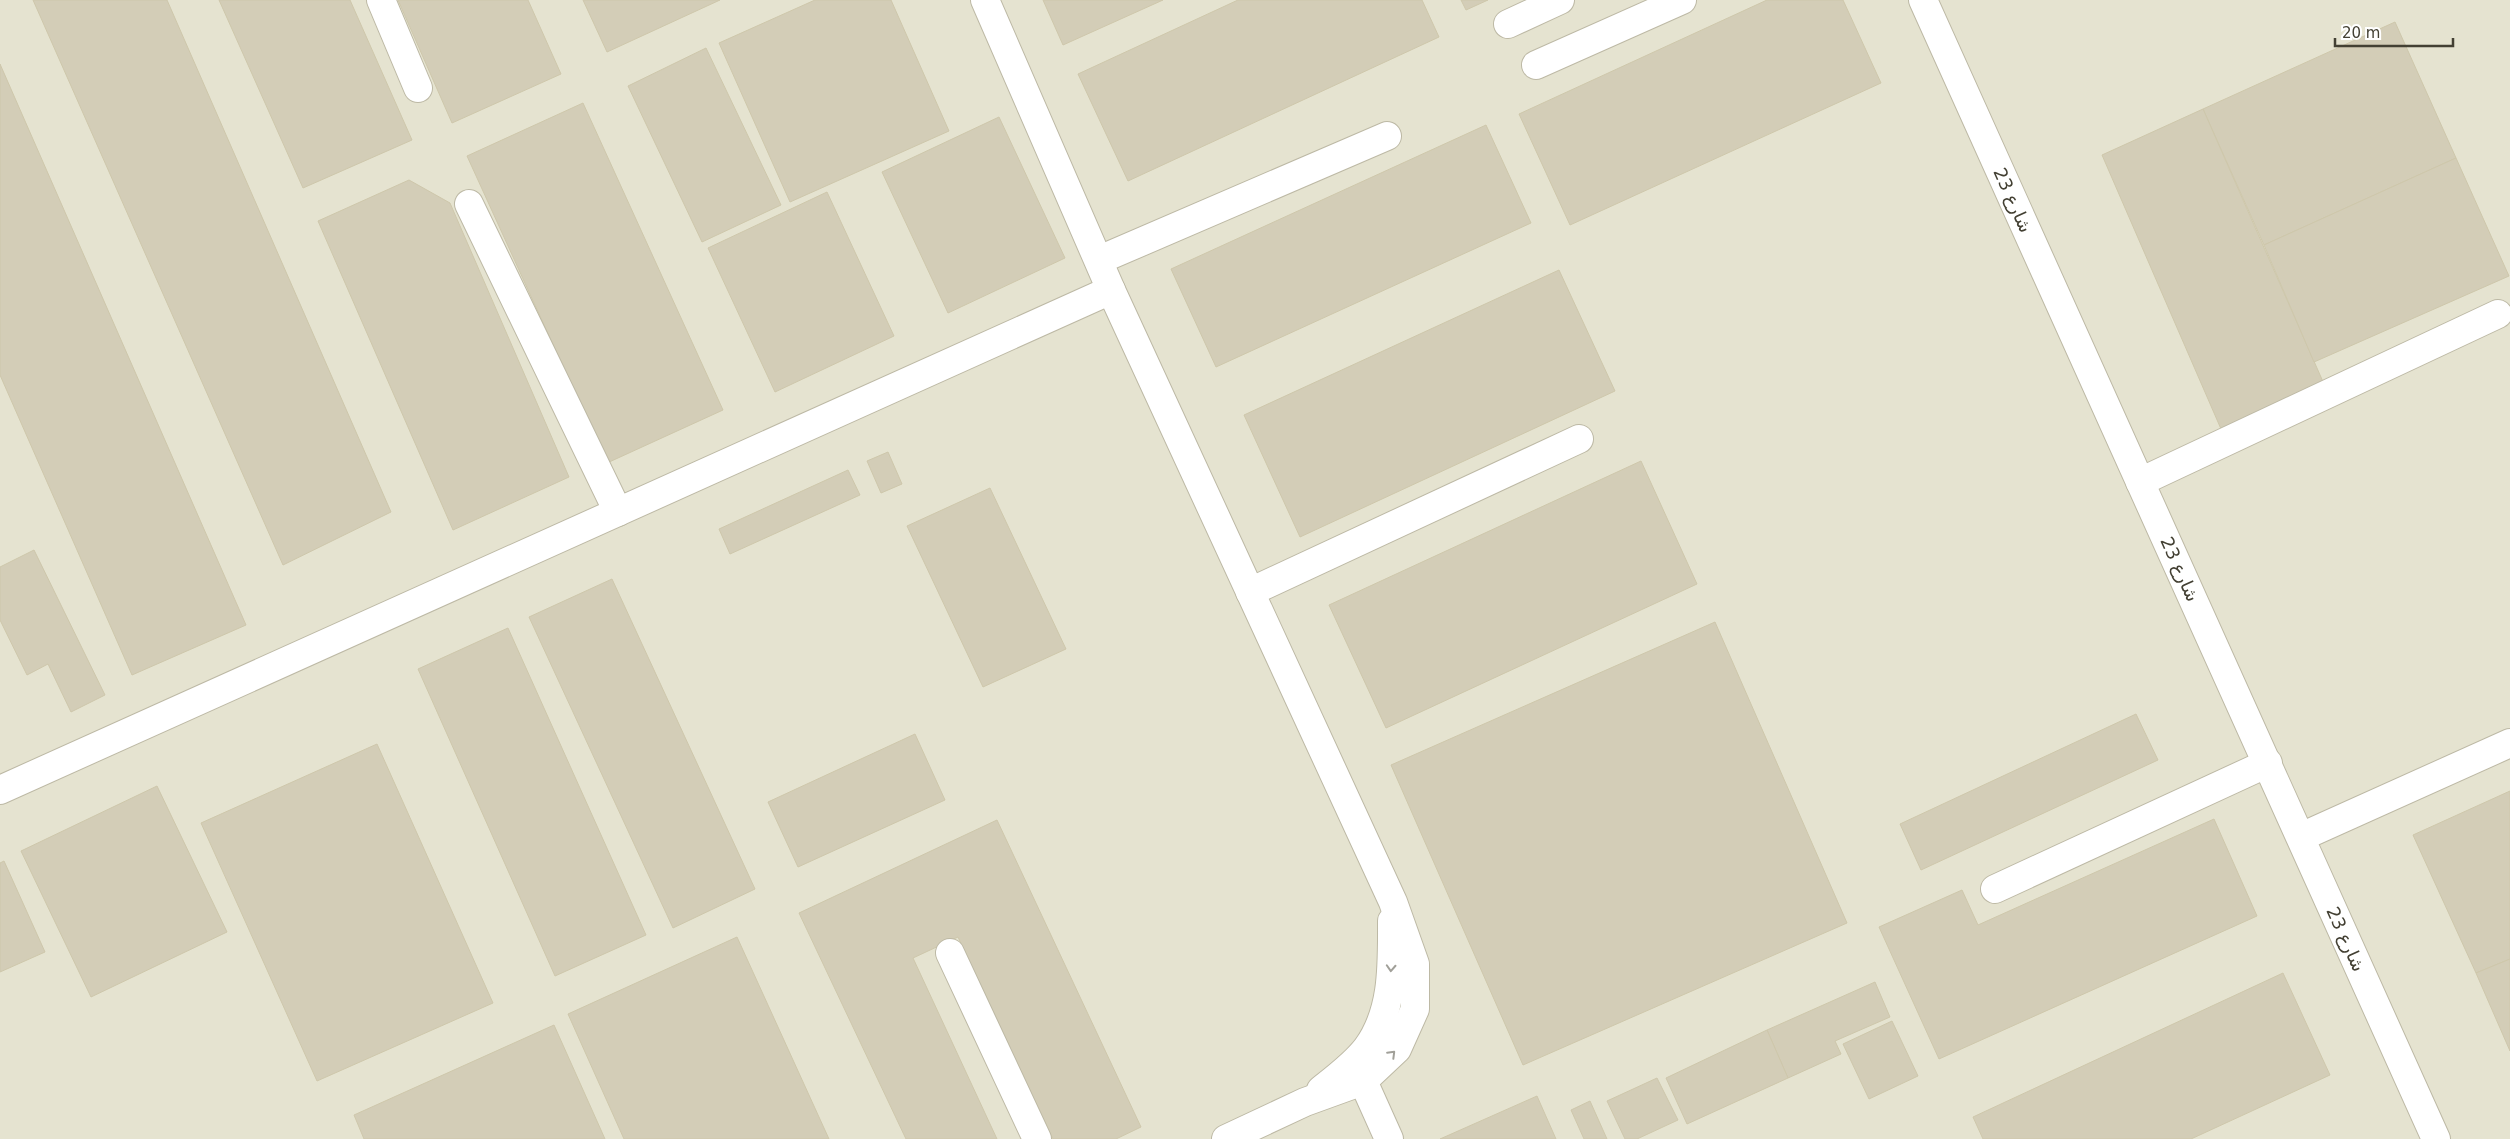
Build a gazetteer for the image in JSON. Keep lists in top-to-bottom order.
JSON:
{
  "streets": {
    "street": ["شارع 23"]
  },
  "scale_bar": "20 m"
}
